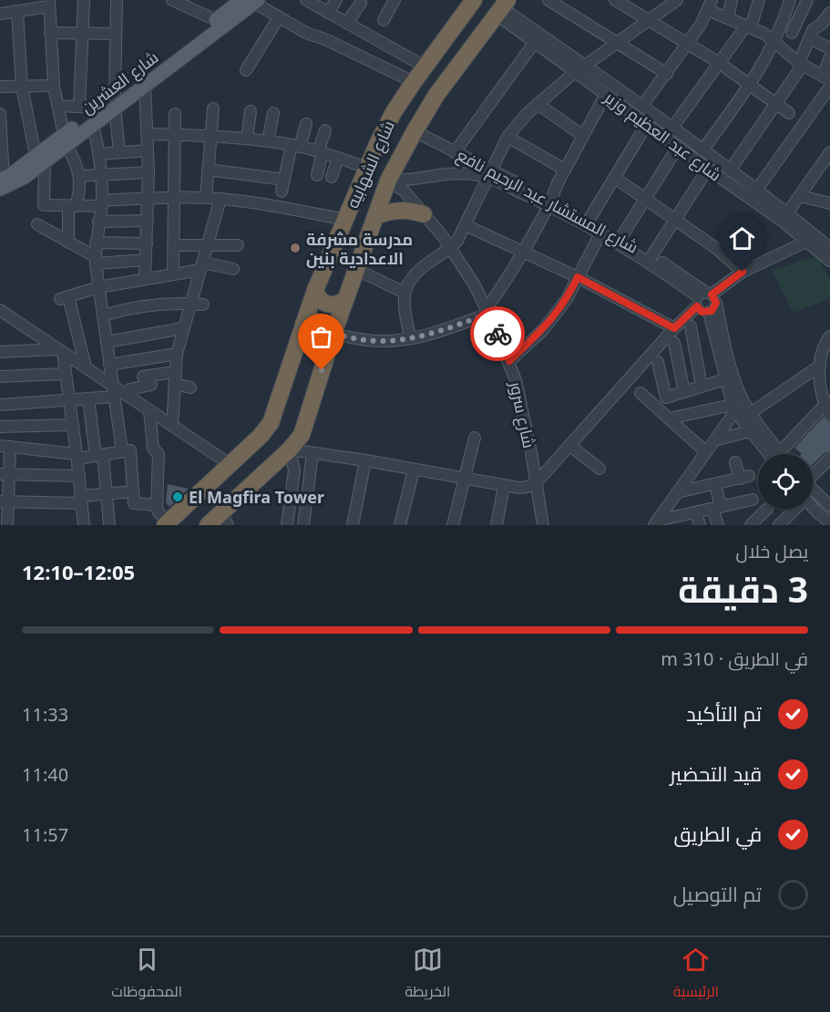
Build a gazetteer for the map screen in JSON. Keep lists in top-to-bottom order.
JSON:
{
  "streets": {
    "highway": ["شارع الشهابيه"],
    "main road": ["شارع العشرين"],
    "street": ["شارع عبد العظيم وزير", "شارع المستشار عبد الرحيم نافع", "شارع سرور"]
  },
  "crossings": [
    ["شارع عبد العظيم وزير", "شارع الشهابيه"],
    ["شارع الشهابيه", "شارع المستشار عبد الرحيم نافع"],
    ["شارع الشهابيه", "شارع سرور"],
    ["شارع المستشار عبد الرحيم نافع", "شارع سرور"]
  ],
  "places": ["مدرسة مشرفة الاعدادية بنين", "El Magfira Tower"],
  "page": {
    "heading": ["3 دقيقة", "يصل خلال", "12:05–12:10"],
    "bar": "في الطريق · 310 m",
    "list": [
      ["تم التأكيد", "11:33"],
      ["قيد التحضير", "11:40"],
      ["في الطريق", "11:57"],
      "تم التوصيل"
    ],
    "tabs": ["الرئيسية", "الخريطة", "المحفوظات"]
  }
}
